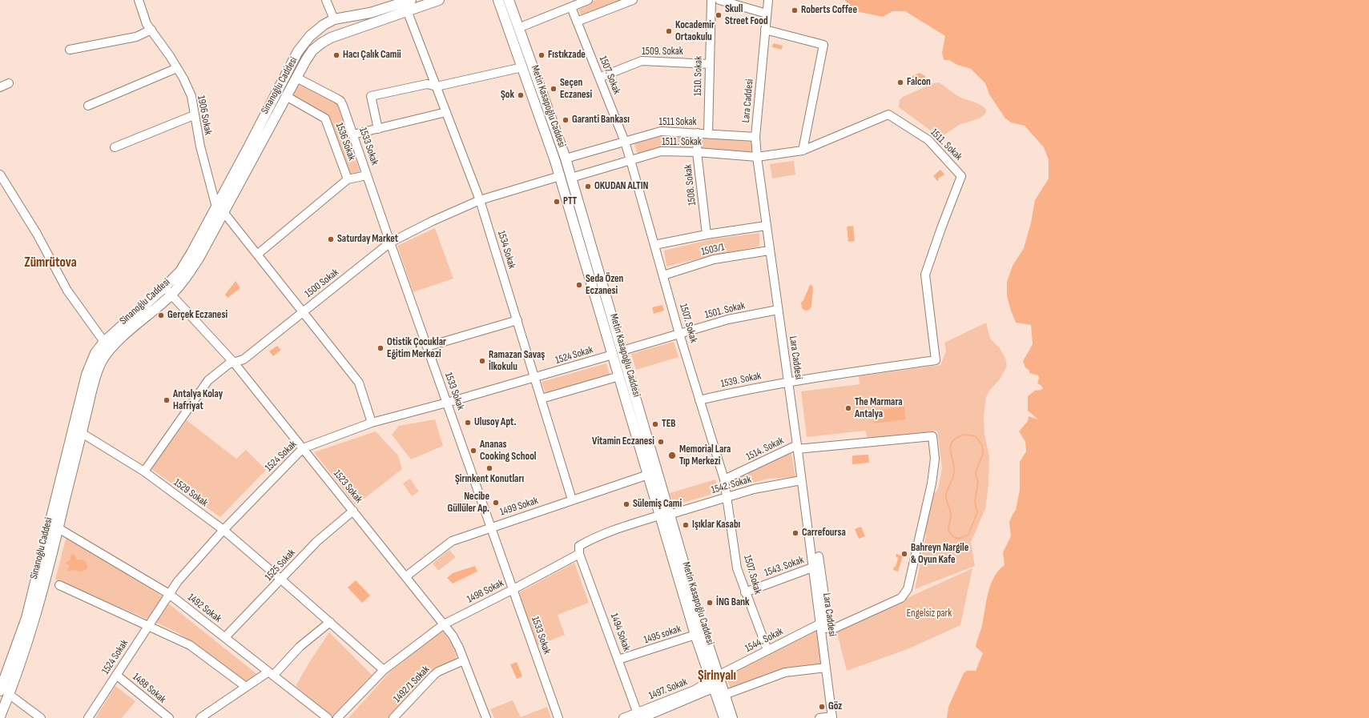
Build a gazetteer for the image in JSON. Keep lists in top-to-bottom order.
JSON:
{
  "streets": {
    "main road": ["Si̇nanoğlu Caddesi", "Metin Kasapoğlu Caddesi"],
    "street": [
      "1509. Sokak",
      "1507. Sokak",
      "1510. Sokak",
      "Lara Caddesi",
      "1906 Sokak",
      "1511 Sokak",
      "1536 Sokak",
      "1511. Sokak",
      "1533 Sokak",
      "1508. Sokak",
      "1534 Sokak",
      "1503/1",
      "1500 Sokak",
      "1501. Sokak",
      "1524 Sokak",
      "1539. Sokak",
      "1514. Sokak",
      "1542. Sokak",
      "1523 Sokak",
      "1529 Sokak",
      "1499 Sokak",
      "1525 Sokak",
      "1543. Sokak",
      "1498 Sokak",
      "1492 Sokak",
      "1494 Sokak",
      "1495 sokak",
      "1544. Sokak",
      "1492/1 Sokak",
      "1488 Sokak",
      "1497. Sokak"
    ]
  },
  "crossings": [
    ["1509. Sokak", "1507. Sokak"],
    ["1509. Sokak", "1510. Sokak"],
    ["1507. Sokak", "1511 Sokak"],
    ["1507. Sokak", "1511. Sokak"],
    ["1507. Sokak", "1503/1"],
    ["1507. Sokak", "1501. Sokak"],
    ["1507. Sokak", "1539. Sokak"],
    ["1507. Sokak", "1514. Sokak"],
    ["1507. Sokak", "1542. Sokak"],
    ["1507. Sokak", "1543. Sokak"],
    ["1507. Sokak", "1544. Sokak"],
    ["1510. Sokak", "1511 Sokak"],
    ["Si̇nanoğlu Caddesi", "1906 Sokak"],
    ["Si̇nanoğlu Caddesi", "1536 Sokak"],
    ["Si̇nanoğlu Caddesi", "1533 Sokak"],
    ["Si̇nanoğlu Caddesi", "1534 Sokak"],
    ["Si̇nanoğlu Caddesi", "1523 Sokak"],
    ["Si̇nanoğlu Caddesi", "1529 Sokak"],
    ["Si̇nanoğlu Caddesi", "1492 Sokak"],
    ["Lara Caddesi", "1511 Sokak"],
    ["Lara Caddesi", "1511. Sokak"],
    ["Lara Caddesi", "1503/1"],
    ["Lara Caddesi", "1501. Sokak"],
    ["Lara Caddesi", "1539. Sokak"],
    ["Lara Caddesi", "1514. Sokak"],
    ["Lara Caddesi", "1542. Sokak"],
    ["Lara Caddesi", "1543. Sokak"],
    ["Lara Caddesi", "1544. Sokak"],
    ["Metin Kasapoğlu Caddesi", "1511 Sokak"],
    ["Metin Kasapoğlu Caddesi", "1511. Sokak"],
    ["Metin Kasapoğlu Caddesi", "1500 Sokak"],
    ["Metin Kasapoğlu Caddesi", "1501. Sokak"],
    ["Metin Kasapoğlu Caddesi", "1524 Sokak"],
    ["Metin Kasapoğlu Caddesi", "1542. Sokak"],
    ["Metin Kasapoğlu Caddesi", "1499 Sokak"],
    ["Metin Kasapoğlu Caddesi", "1495 sokak"],
    ["Metin Kasapoğlu Caddesi", "1544. Sokak"],
    ["Metin Kasapoğlu Caddesi", "1497. Sokak"],
    ["1511 Sokak", "1508. Sokak"],
    ["1511. Sokak", "1508. Sokak"],
    ["1511. Sokak", "1539. Sokak"],
    ["1533 Sokak", "1500 Sokak"],
    ["1533 Sokak", "1524 Sokak"],
    ["1533 Sokak", "1499 Sokak"],
    ["1533 Sokak", "1498 Sokak"],
    ["1534 Sokak", "1500 Sokak"],
    ["1534 Sokak", "1524 Sokak"],
    ["1534 Sokak", "1499 Sokak"],
    ["1500 Sokak", "1523 Sokak"],
    ["1500 Sokak", "1529 Sokak"],
    ["1524 Sokak", "1523 Sokak"],
    ["1524 Sokak", "1529 Sokak"],
    ["1524 Sokak", "1492 Sokak"],
    ["1524 Sokak", "1488 Sokak"],
    ["1514. Sokak", "1544. Sokak"],
    ["1523 Sokak", "1499 Sokak"],
    ["1523 Sokak", "1525 Sokak"],
    ["1523 Sokak", "1498 Sokak"],
    ["1523 Sokak", "1492/1 Sokak"],
    ["1529 Sokak", "1525 Sokak"],
    ["1529 Sokak", "1498 Sokak"],
    ["1525 Sokak", "1492 Sokak"],
    ["1498 Sokak", "1494 Sokak"],
    ["1494 Sokak", "1495 sokak"],
    ["1494 Sokak", "1497. Sokak"],
    ["1544. Sokak", "1497. Sokak"]
  ],
  "districts": ["Zümrütova", "Şirinyalı"],
  "parks": ["Engelsiz park"],
  "places": [
    "Roberts Coffee",
    "Skull Street Food",
    "Kocademir Ortaokulu",
    "Hacı Çalık Camii",
    "Fıstıkzade",
    "Falcon",
    "Seçen Eczanesi",
    "Şok",
    "Garanti Bankası",
    "OKUDAN ALTIN",
    "PTT",
    "Saturday Market",
    "Seda Özen Eczanesi",
    "Gerçek Eczanesi",
    "Otistik Çocuklar Eğitim Merkezi",
    "Ramazan Savaş İlkokulu",
    "Antalya Kolay Hafriyat",
    "The Marmara Antalya",
    "Ulusoy Apt.",
    "TEB",
    "Vitamin Eczanesi",
    "Ananas Cooking School",
    "Memorial Lara Tıp Merkezi",
    "Şirınkent Konutları",
    "Necibe Güllüler Ap.",
    "Sülemiş Cami",
    "Işıklar Kasabı",
    "Carrefoursa",
    "Bahreyn Nargile & Oyun Kafe",
    "İNG Bank",
    "Göz"
  ]
}
